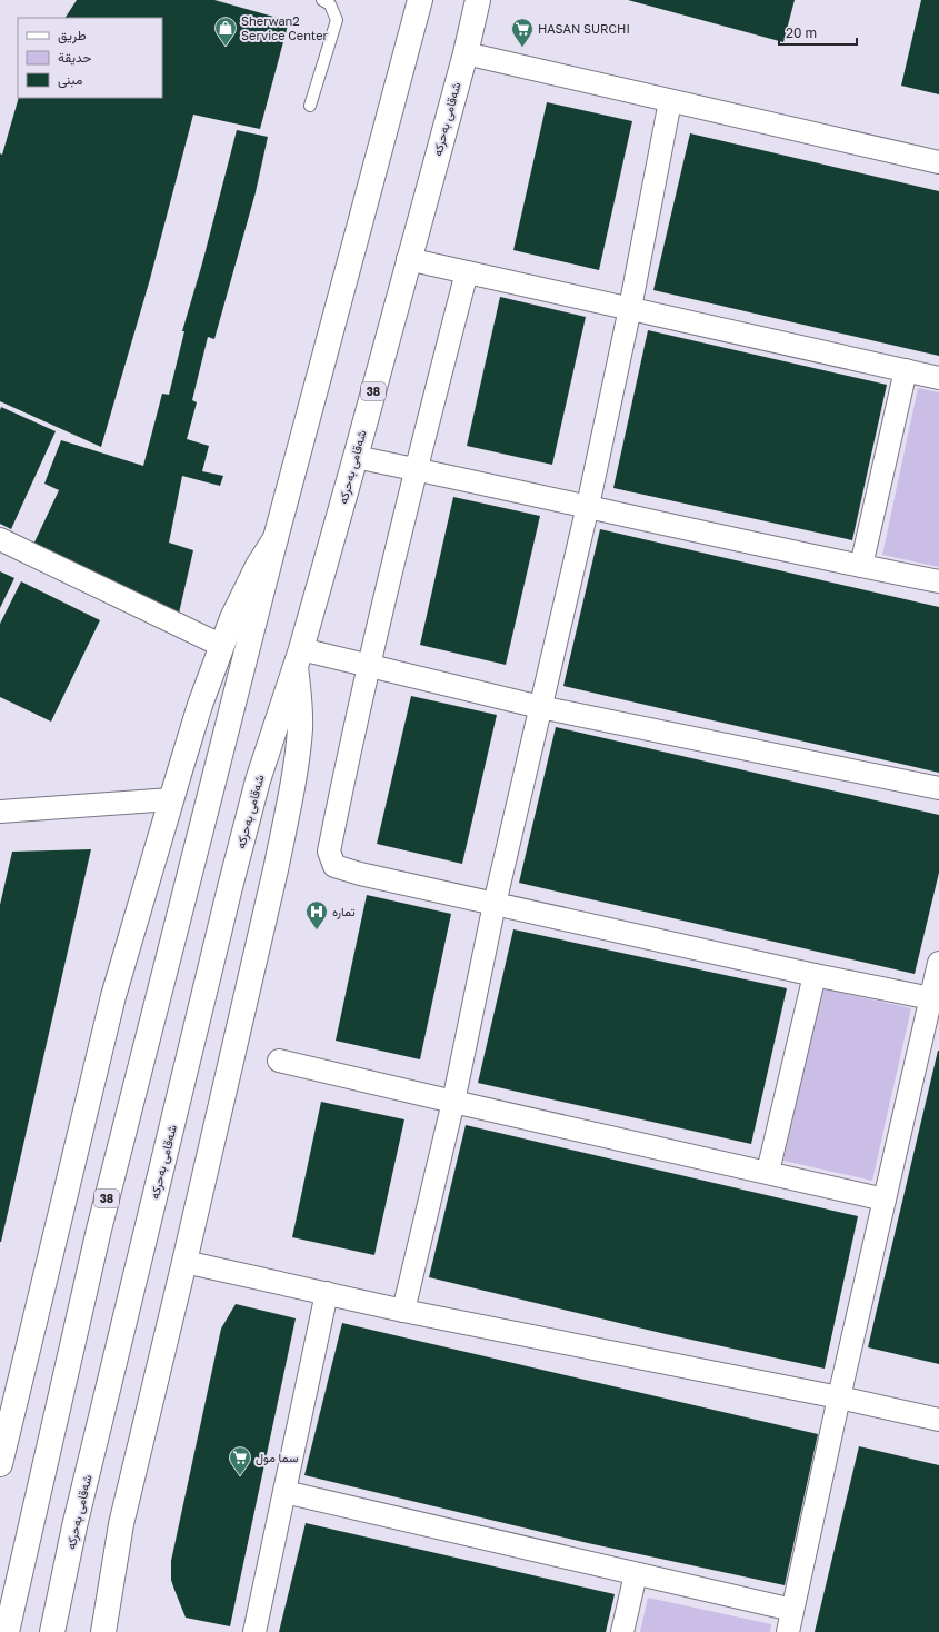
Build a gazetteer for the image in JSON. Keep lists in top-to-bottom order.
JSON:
{
  "streets": {
    "main road": ["شەقامی بەحرکە", "38"]
  },
  "places": {
    "shop": ["Sherwan2 Service Center"],
    "supermarket": ["HASAN SURCHI", "سما مول"],
    "hospital": ["تمارە"]
  },
  "legend": ["طريق", "حديقة", "مبنى"],
  "scale_bar": "20 m"
}
